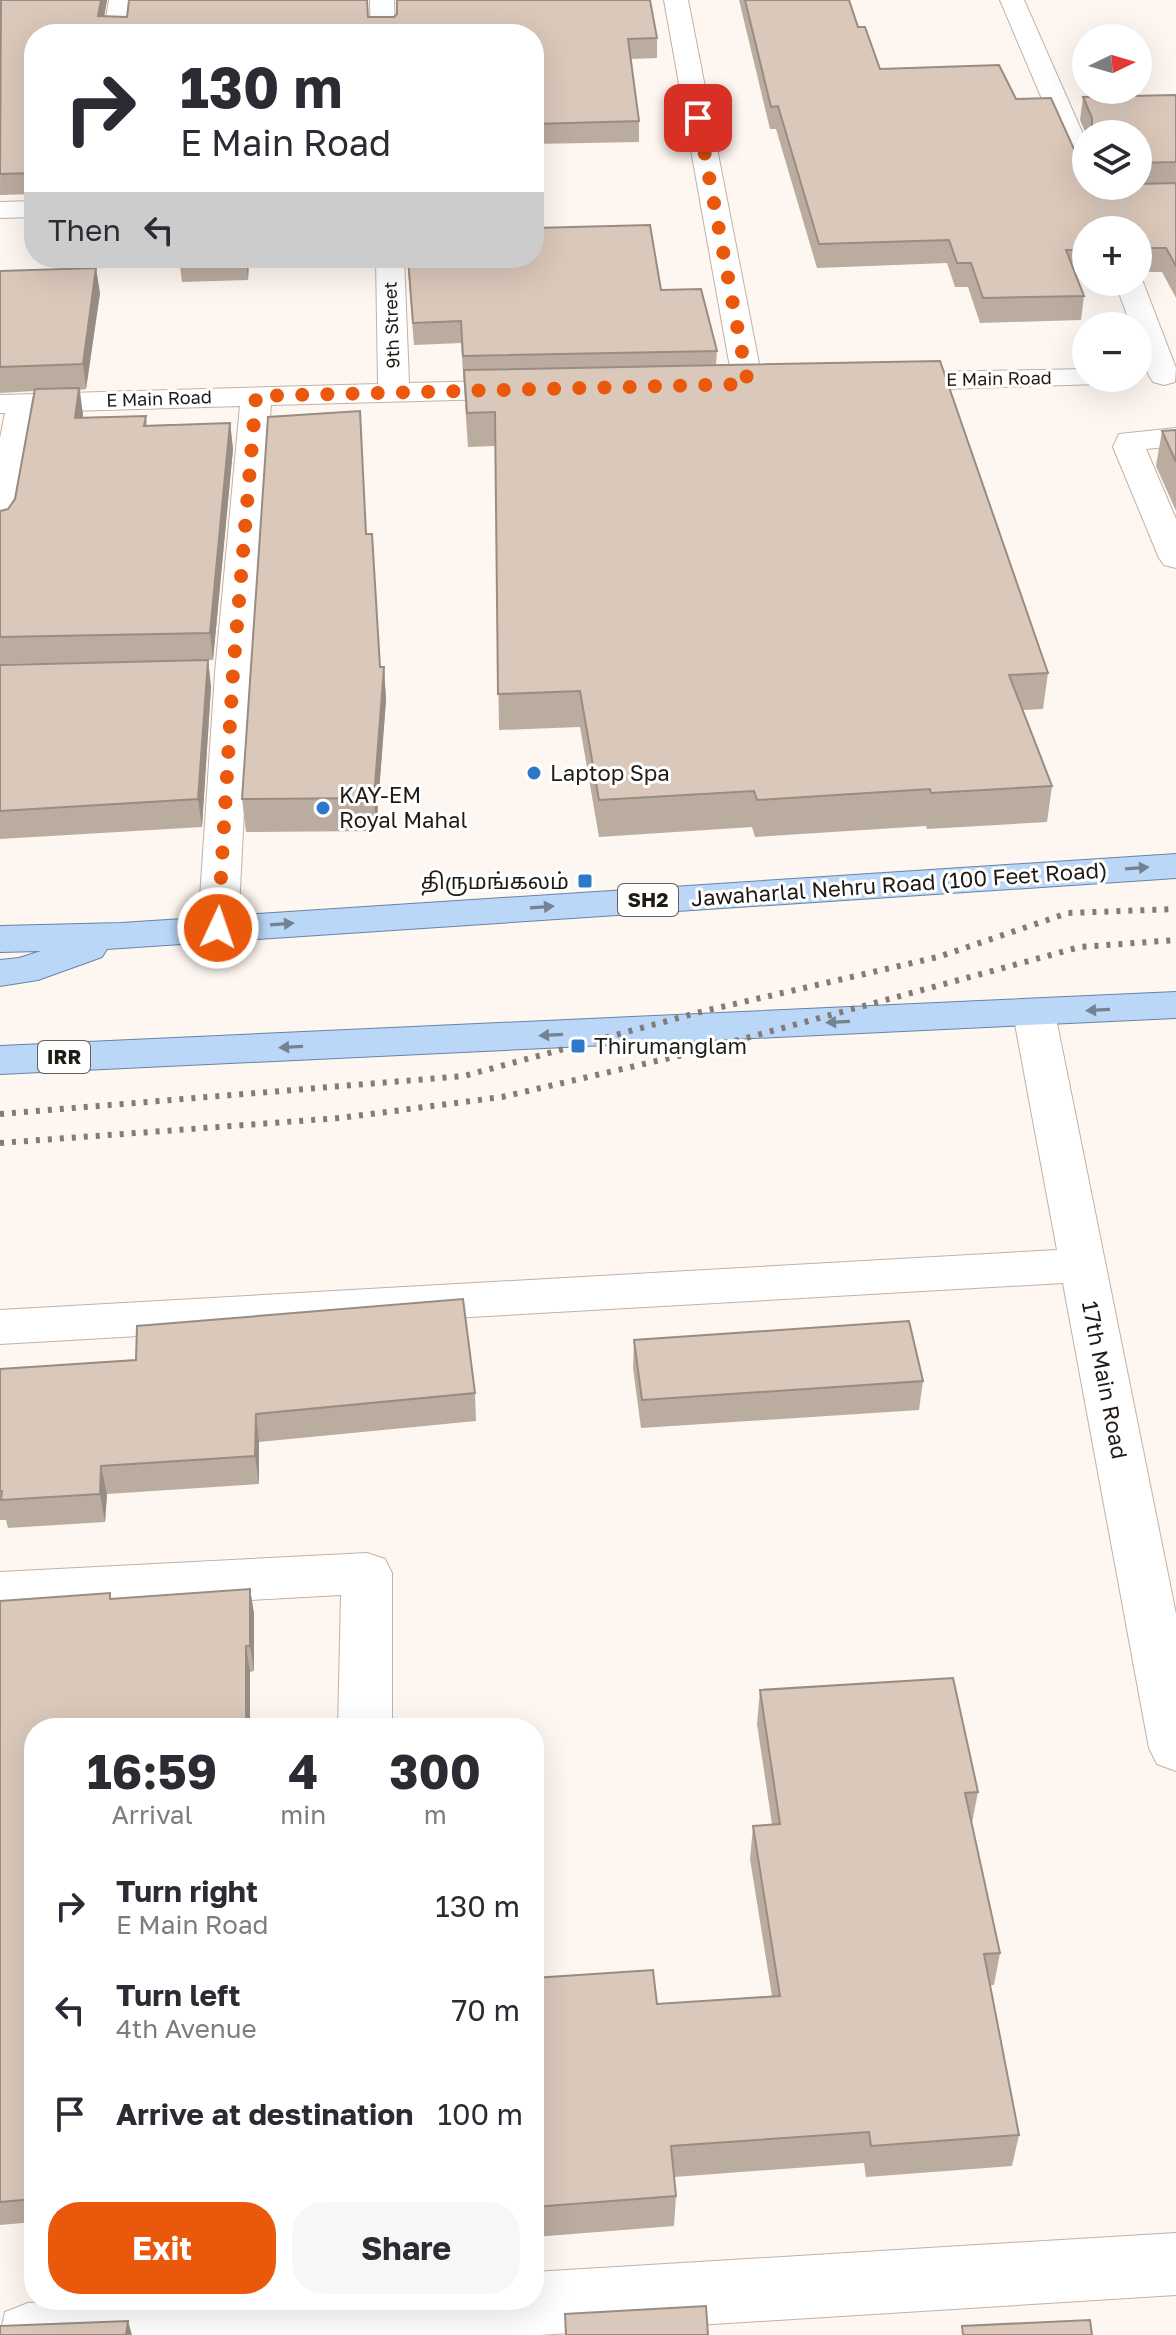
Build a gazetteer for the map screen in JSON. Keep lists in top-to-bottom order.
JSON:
{
  "streets": {
    "main road": ["Jawaharlal Nehru Road (100 Feet Road)", "SH2", "IRR"],
    "street": ["9th Street", "E Main Road", "17th Main Road"]
  },
  "crossings": [
    ["9th Street", "E Main Road"],
    ["Jawaharlal Nehru Road (100 Feet Road)", "SH2"]
  ],
  "places": {
    "other": ["Laptop Spa", "KAY-EM Royal Mahal"],
    "transit": ["திருமங்கலம்", "Thirumanglam"]
  },
  "north": "right",
  "page": {
    "map_buttons": ["+", "−"],
    "turn": ["130 m", "E Main Road"],
    "then": "Then",
    "eta": [
      "16:59",
      "Arrival",
      "4",
      "min",
      "300",
      "m"
    ],
    "list": [
      {
        "name": "Turn right",
        "note": "E Main Road",
        "value": "130 m"
      },
      {
        "name": "Turn left",
        "note": "4th Avenue",
        "value": "70 m"
      },
      {
        "name": "Arrive at destination",
        "value": "100 m"
      }
    ],
    "buttons": ["Exit", "Share"]
  }
}
